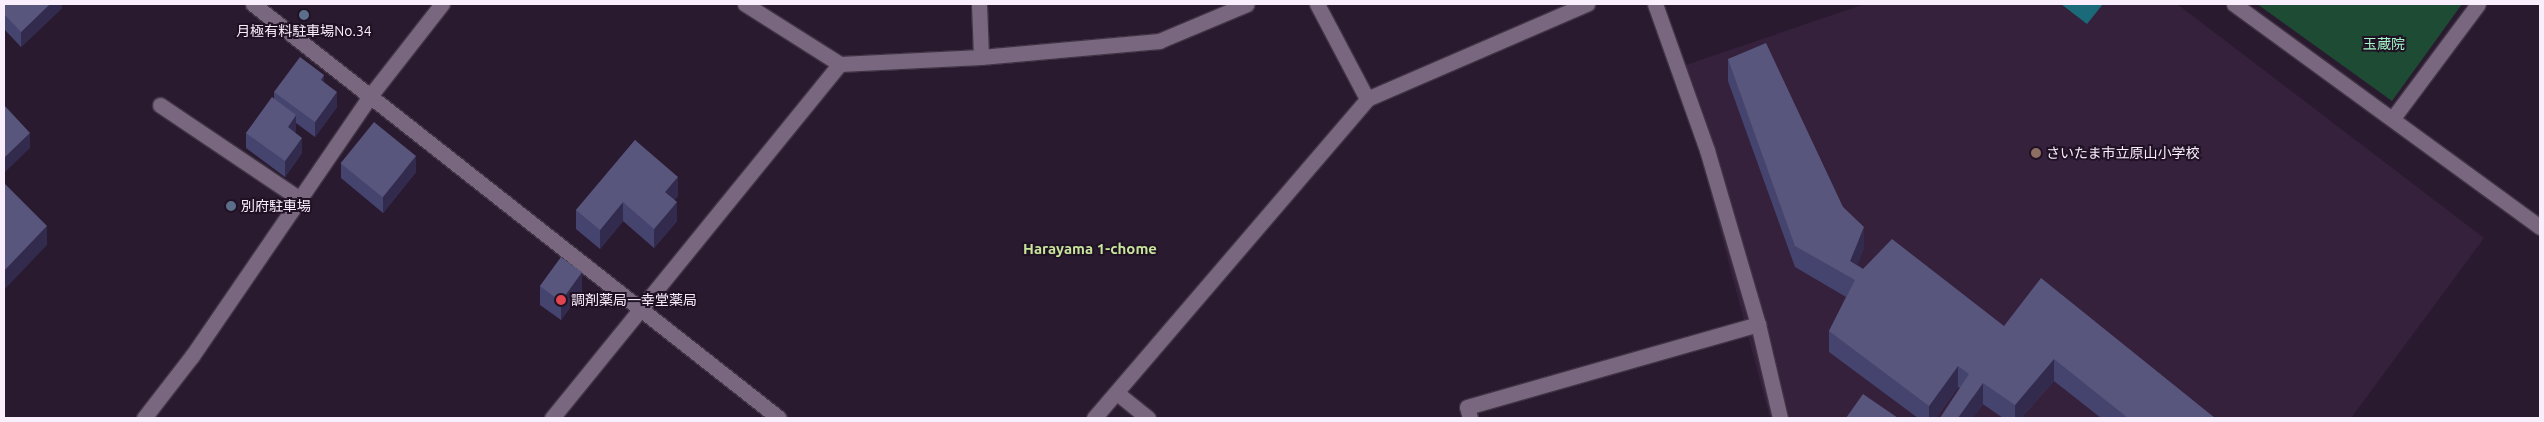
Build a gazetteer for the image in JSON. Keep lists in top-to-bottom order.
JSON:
{
  "districts": ["Harayama 1-chome"],
  "parks": ["玉蔵院"],
  "places": [
    "月極有料駐車場No.34",
    "さいたま市立原山小学校",
    "別府駐車場",
    "調剤薬局一幸堂薬局"
  ]
}
